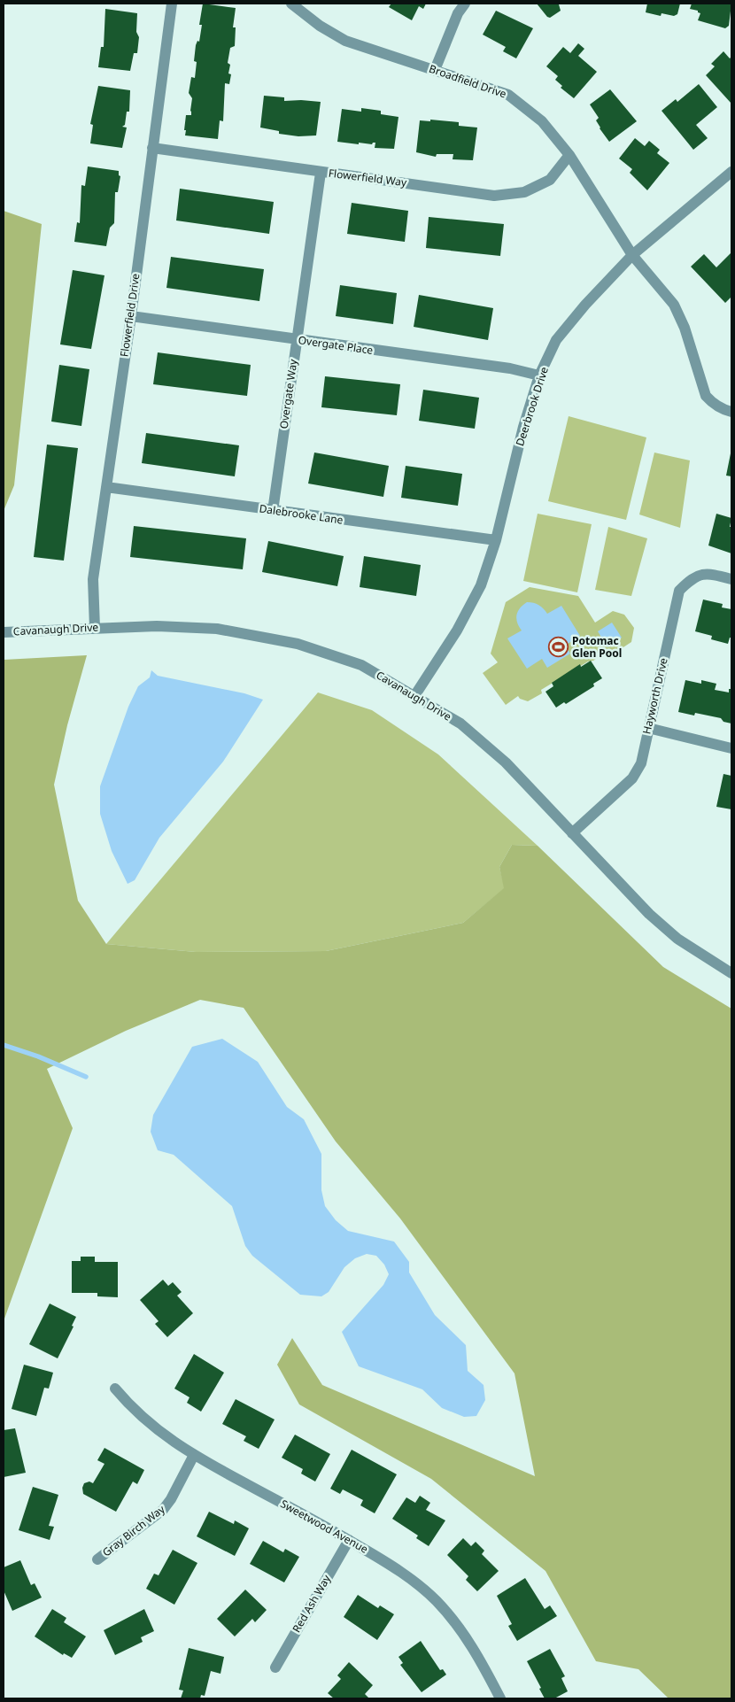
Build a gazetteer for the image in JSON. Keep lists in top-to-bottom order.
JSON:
{
  "streets": {
    "street": [
      "Broadfield Drive",
      "Flowerfield Way",
      "Flowerfield Drive",
      "Overgate Place",
      "Overgate Way",
      "Deerbrook Drive",
      "Dalebrooke Lane",
      "Cavanaugh Drive",
      "Hayworth Drive",
      "Sweetwood Avenue",
      "Gray Birch Way",
      "Red Ash Way"
    ]
  },
  "crossings": [
    ["Broadfield Drive", "Flowerfield Way"],
    ["Broadfield Drive", "Deerbrook Drive"],
    ["Flowerfield Way", "Flowerfield Drive"],
    ["Flowerfield Way", "Overgate Way"],
    ["Flowerfield Drive", "Overgate Place"],
    ["Flowerfield Drive", "Dalebrooke Lane"],
    ["Flowerfield Drive", "Cavanaugh Drive"],
    ["Overgate Place", "Overgate Way"],
    ["Overgate Place", "Deerbrook Drive"],
    ["Overgate Way", "Dalebrooke Lane"],
    ["Deerbrook Drive", "Dalebrooke Lane"],
    ["Deerbrook Drive", "Cavanaugh Drive"],
    ["Cavanaugh Drive", "Hayworth Drive"],
    ["Sweetwood Avenue", "Gray Birch Way"],
    ["Sweetwood Avenue", "Red Ash Way"]
  ],
  "places": {
    "sports": ["Potomac Glen Pool"]
  }
}
